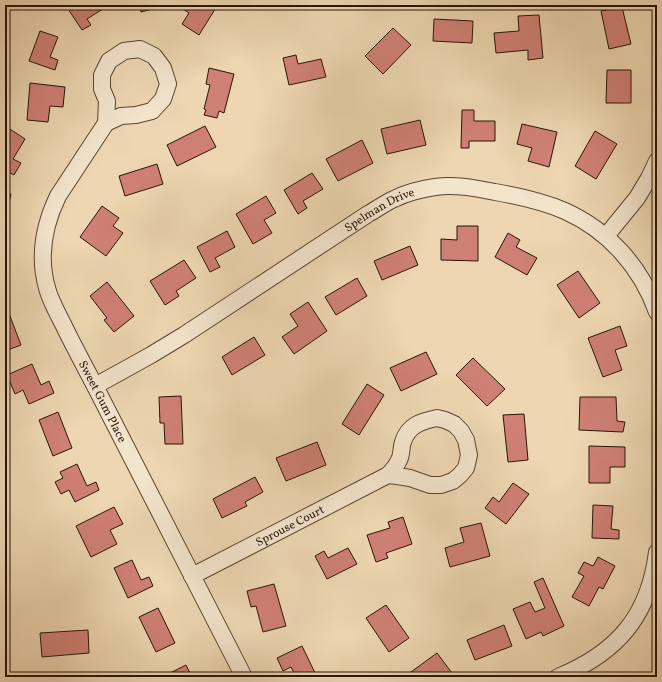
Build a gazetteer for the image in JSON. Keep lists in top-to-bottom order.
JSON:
{
  "streets": {
    "street": ["Spelman Drive", "Sweet Gum Place", "Sprouse Court"]
  },
  "crossings": [
    ["Spelman Drive", "Sweet Gum Place"],
    ["Sweet Gum Place", "Sprouse Court"]
  ]
}
